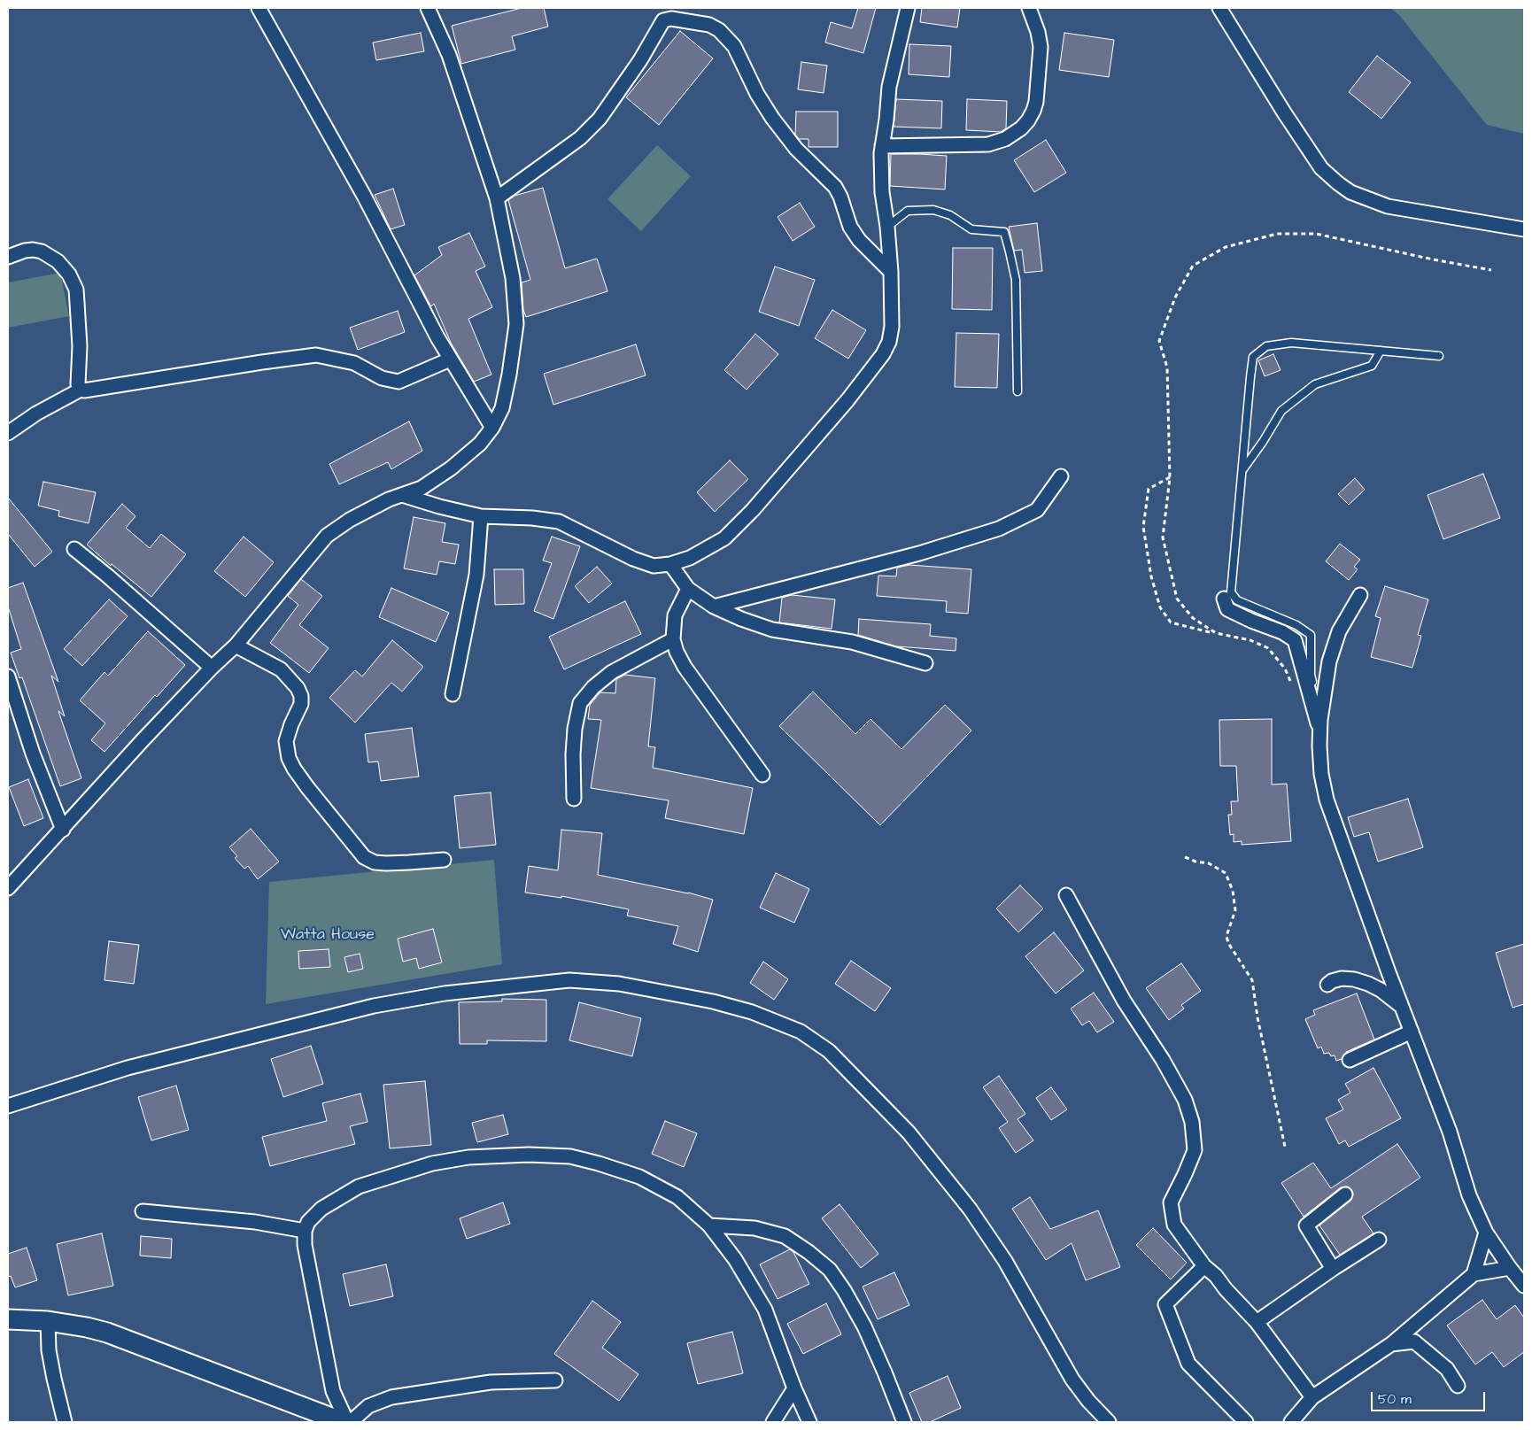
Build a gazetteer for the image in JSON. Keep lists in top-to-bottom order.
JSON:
{
  "parks": ["Watta House"],
  "scale_bar": "50 m"
}
